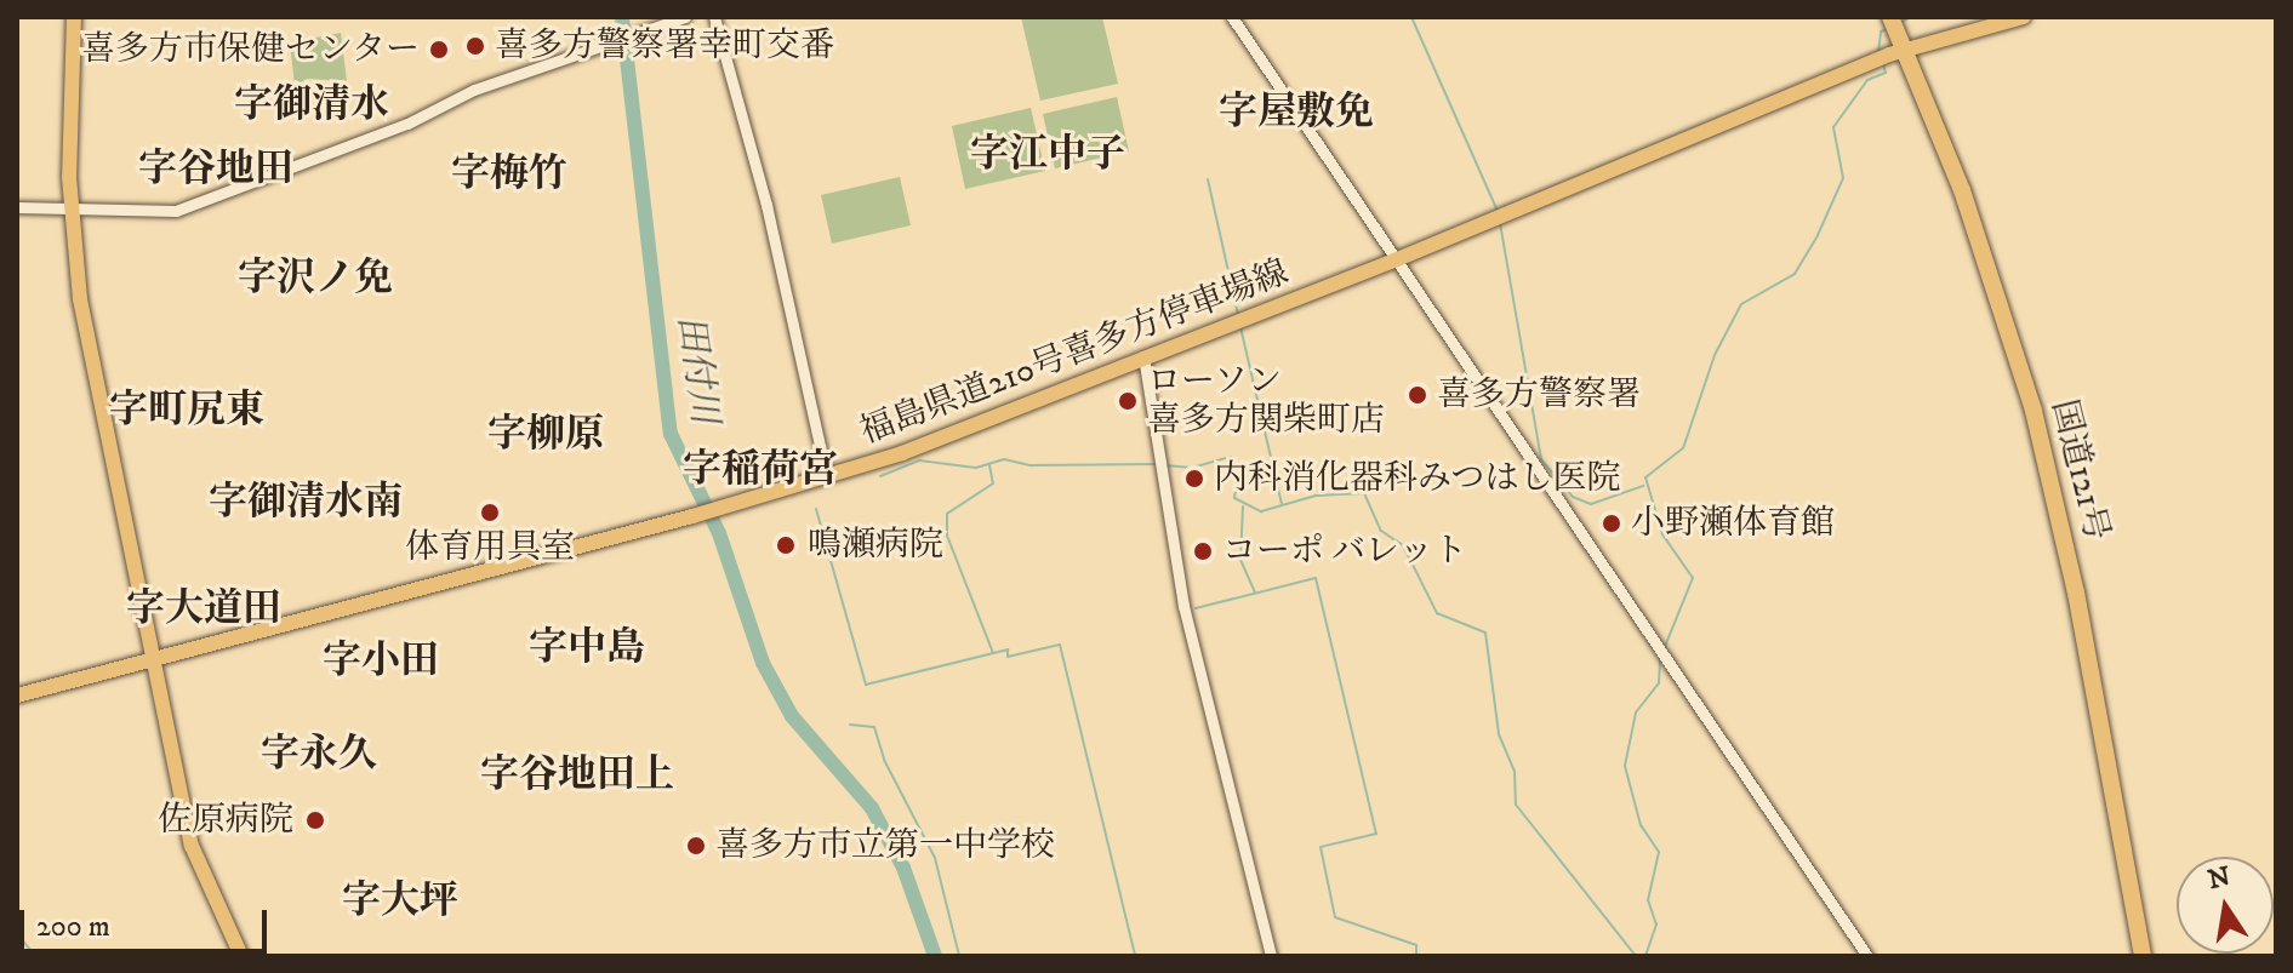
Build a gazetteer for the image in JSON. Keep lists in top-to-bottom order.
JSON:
{
  "streets": {
    "highway": ["国道121号"],
    "main road": ["福島県道210号喜多方停車場線"]
  },
  "crossings": [
    ["福島県道210号喜多方停車場線", "国道121号"]
  ],
  "districts": [
    "字御清水",
    "字屋敷免",
    "字江中子",
    "字谷地田",
    "字梅竹",
    "字沢ノ免",
    "字町尻東",
    "字柳原",
    "字稲荷宮",
    "字御清水南",
    "字大道田",
    "字中島",
    "字小田",
    "字永久",
    "字谷地田上",
    "字大坪"
  ],
  "water": ["田付川"],
  "places": [
    "喜多方警察署幸町交番",
    "喜多方市保健センター",
    "喜多方警察署",
    "ローソン 喜多方関柴町店",
    "内科消化器科みつはし医院",
    "体育用具室",
    "小野瀬体育館",
    "鳴瀬病院",
    "コーポ バレット",
    "佐原病院",
    "喜多方市立第一中学校"
  ],
  "scale_bar": "200 m",
  "north": "top"
}
